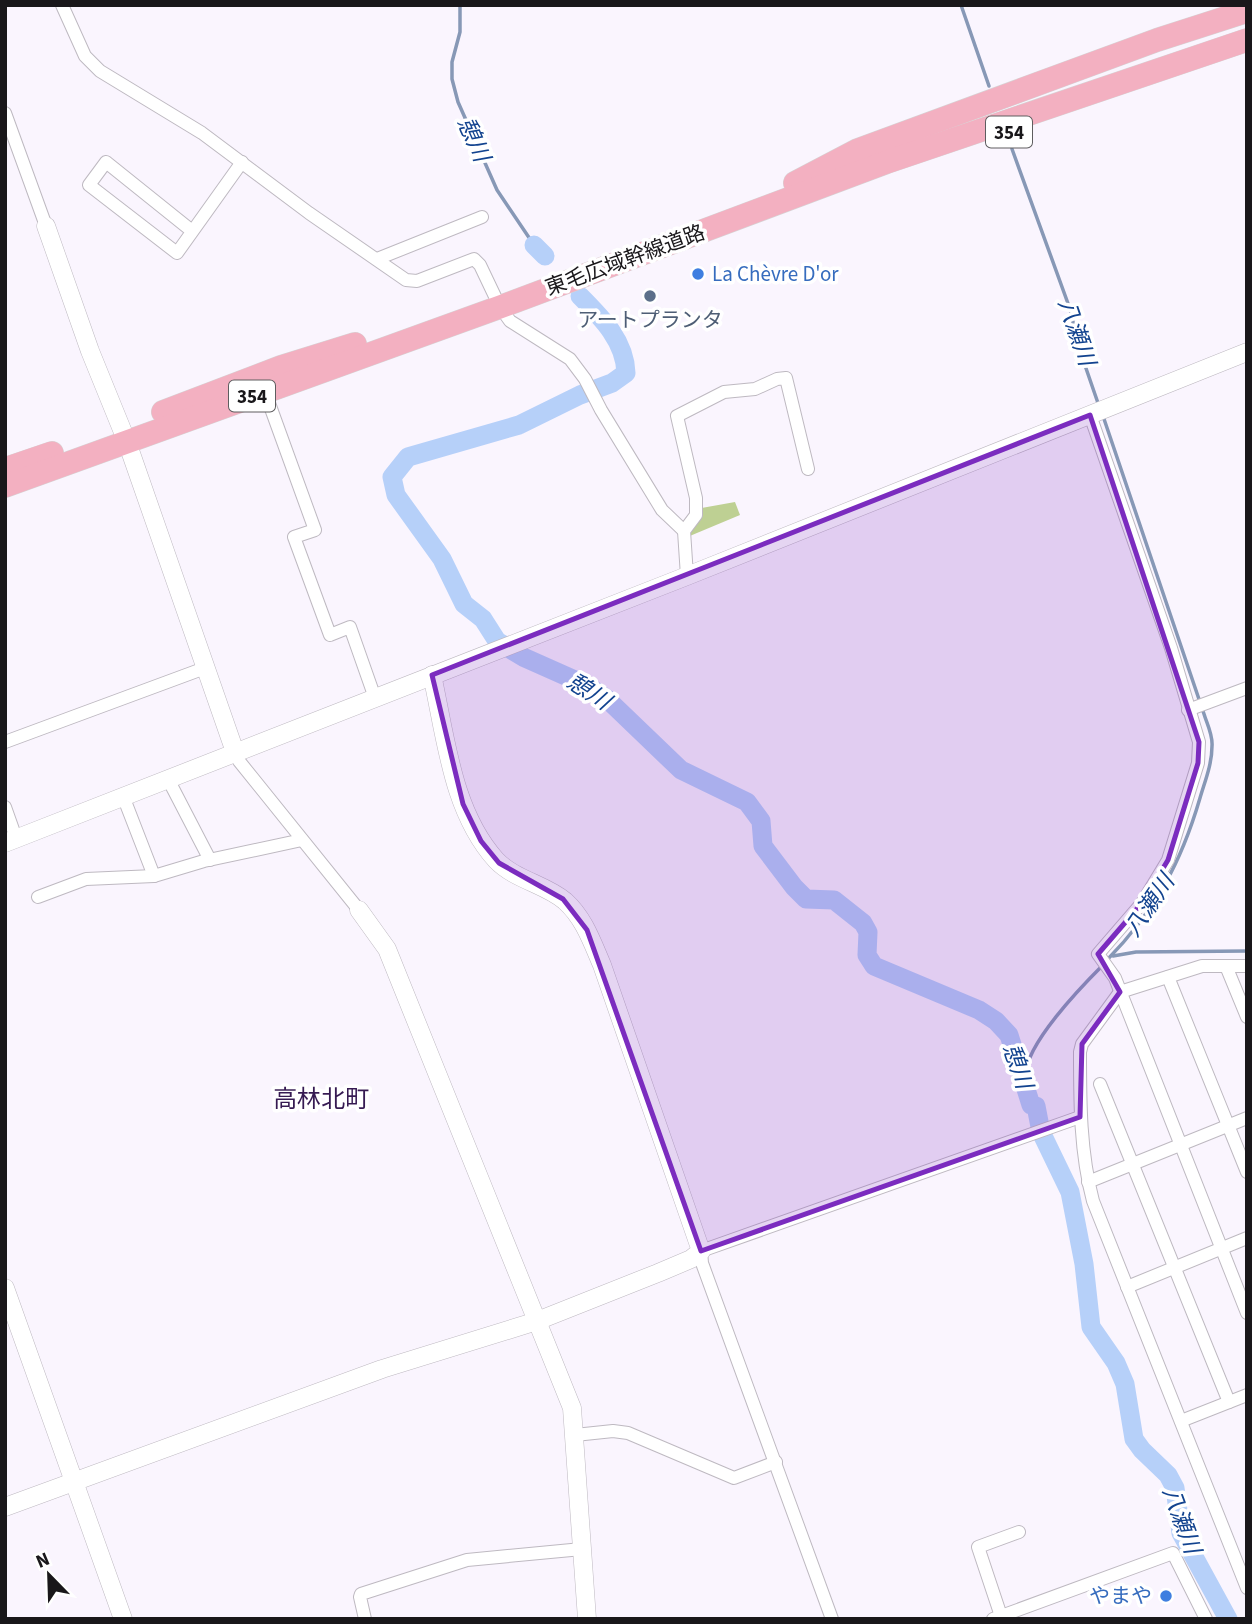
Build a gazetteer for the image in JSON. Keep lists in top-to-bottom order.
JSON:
{
  "streets": {
    "highway": ["354", "東毛広域幹線道路"]
  },
  "crossings": [
    ["354", "東毛広域幹線道路"]
  ],
  "districts": ["高林北町"],
  "water": ["憩川", "八瀬川"],
  "places": ["La Chèvre D'or", "アートプランタ", "やまや"],
  "north": "top left"
}
